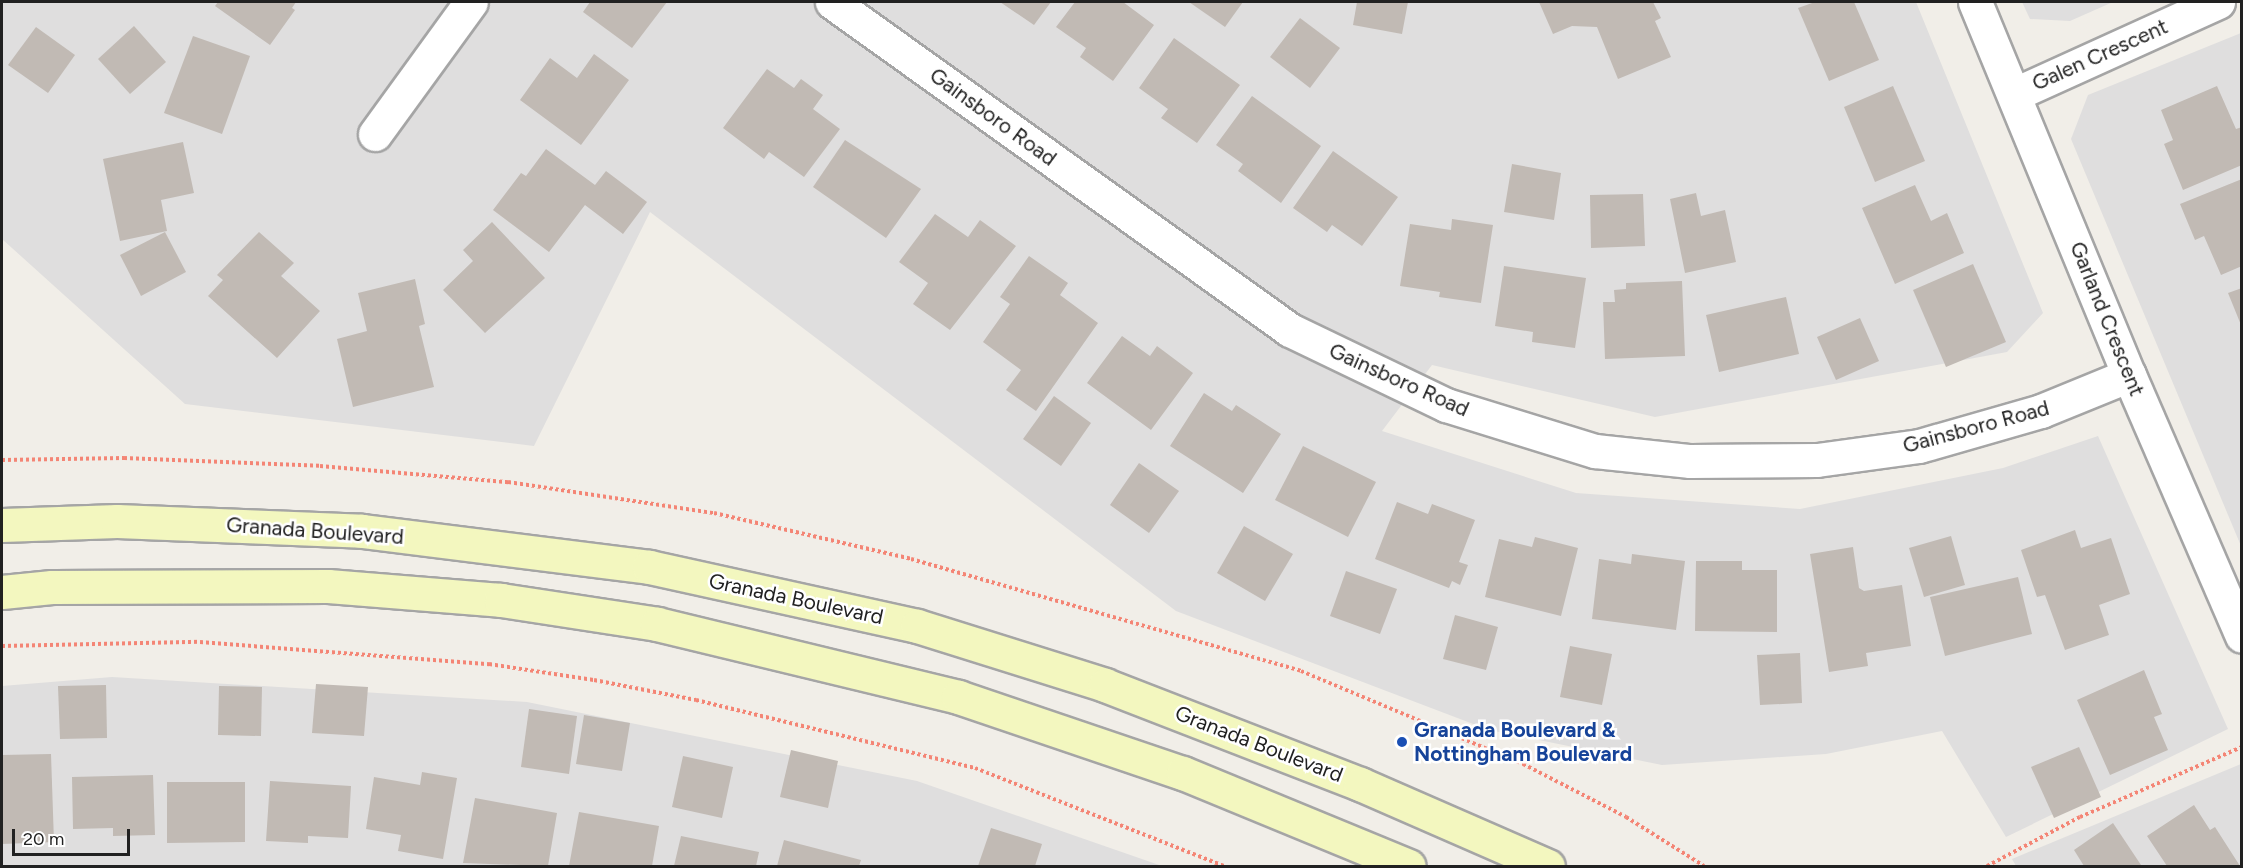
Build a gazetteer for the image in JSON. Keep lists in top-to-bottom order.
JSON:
{
  "streets": {
    "main road": ["Granada Boulevard"],
    "street": ["Galen Crescent", "Gainsboro Road", "Garland Crescent"]
  },
  "crossings": [
    ["Galen Crescent", "Garland Crescent"],
    ["Gainsboro Road", "Garland Crescent"]
  ],
  "places": ["Granada Boulevard & Nottingham Boulevard"],
  "scale_bar": "20 m"
}
